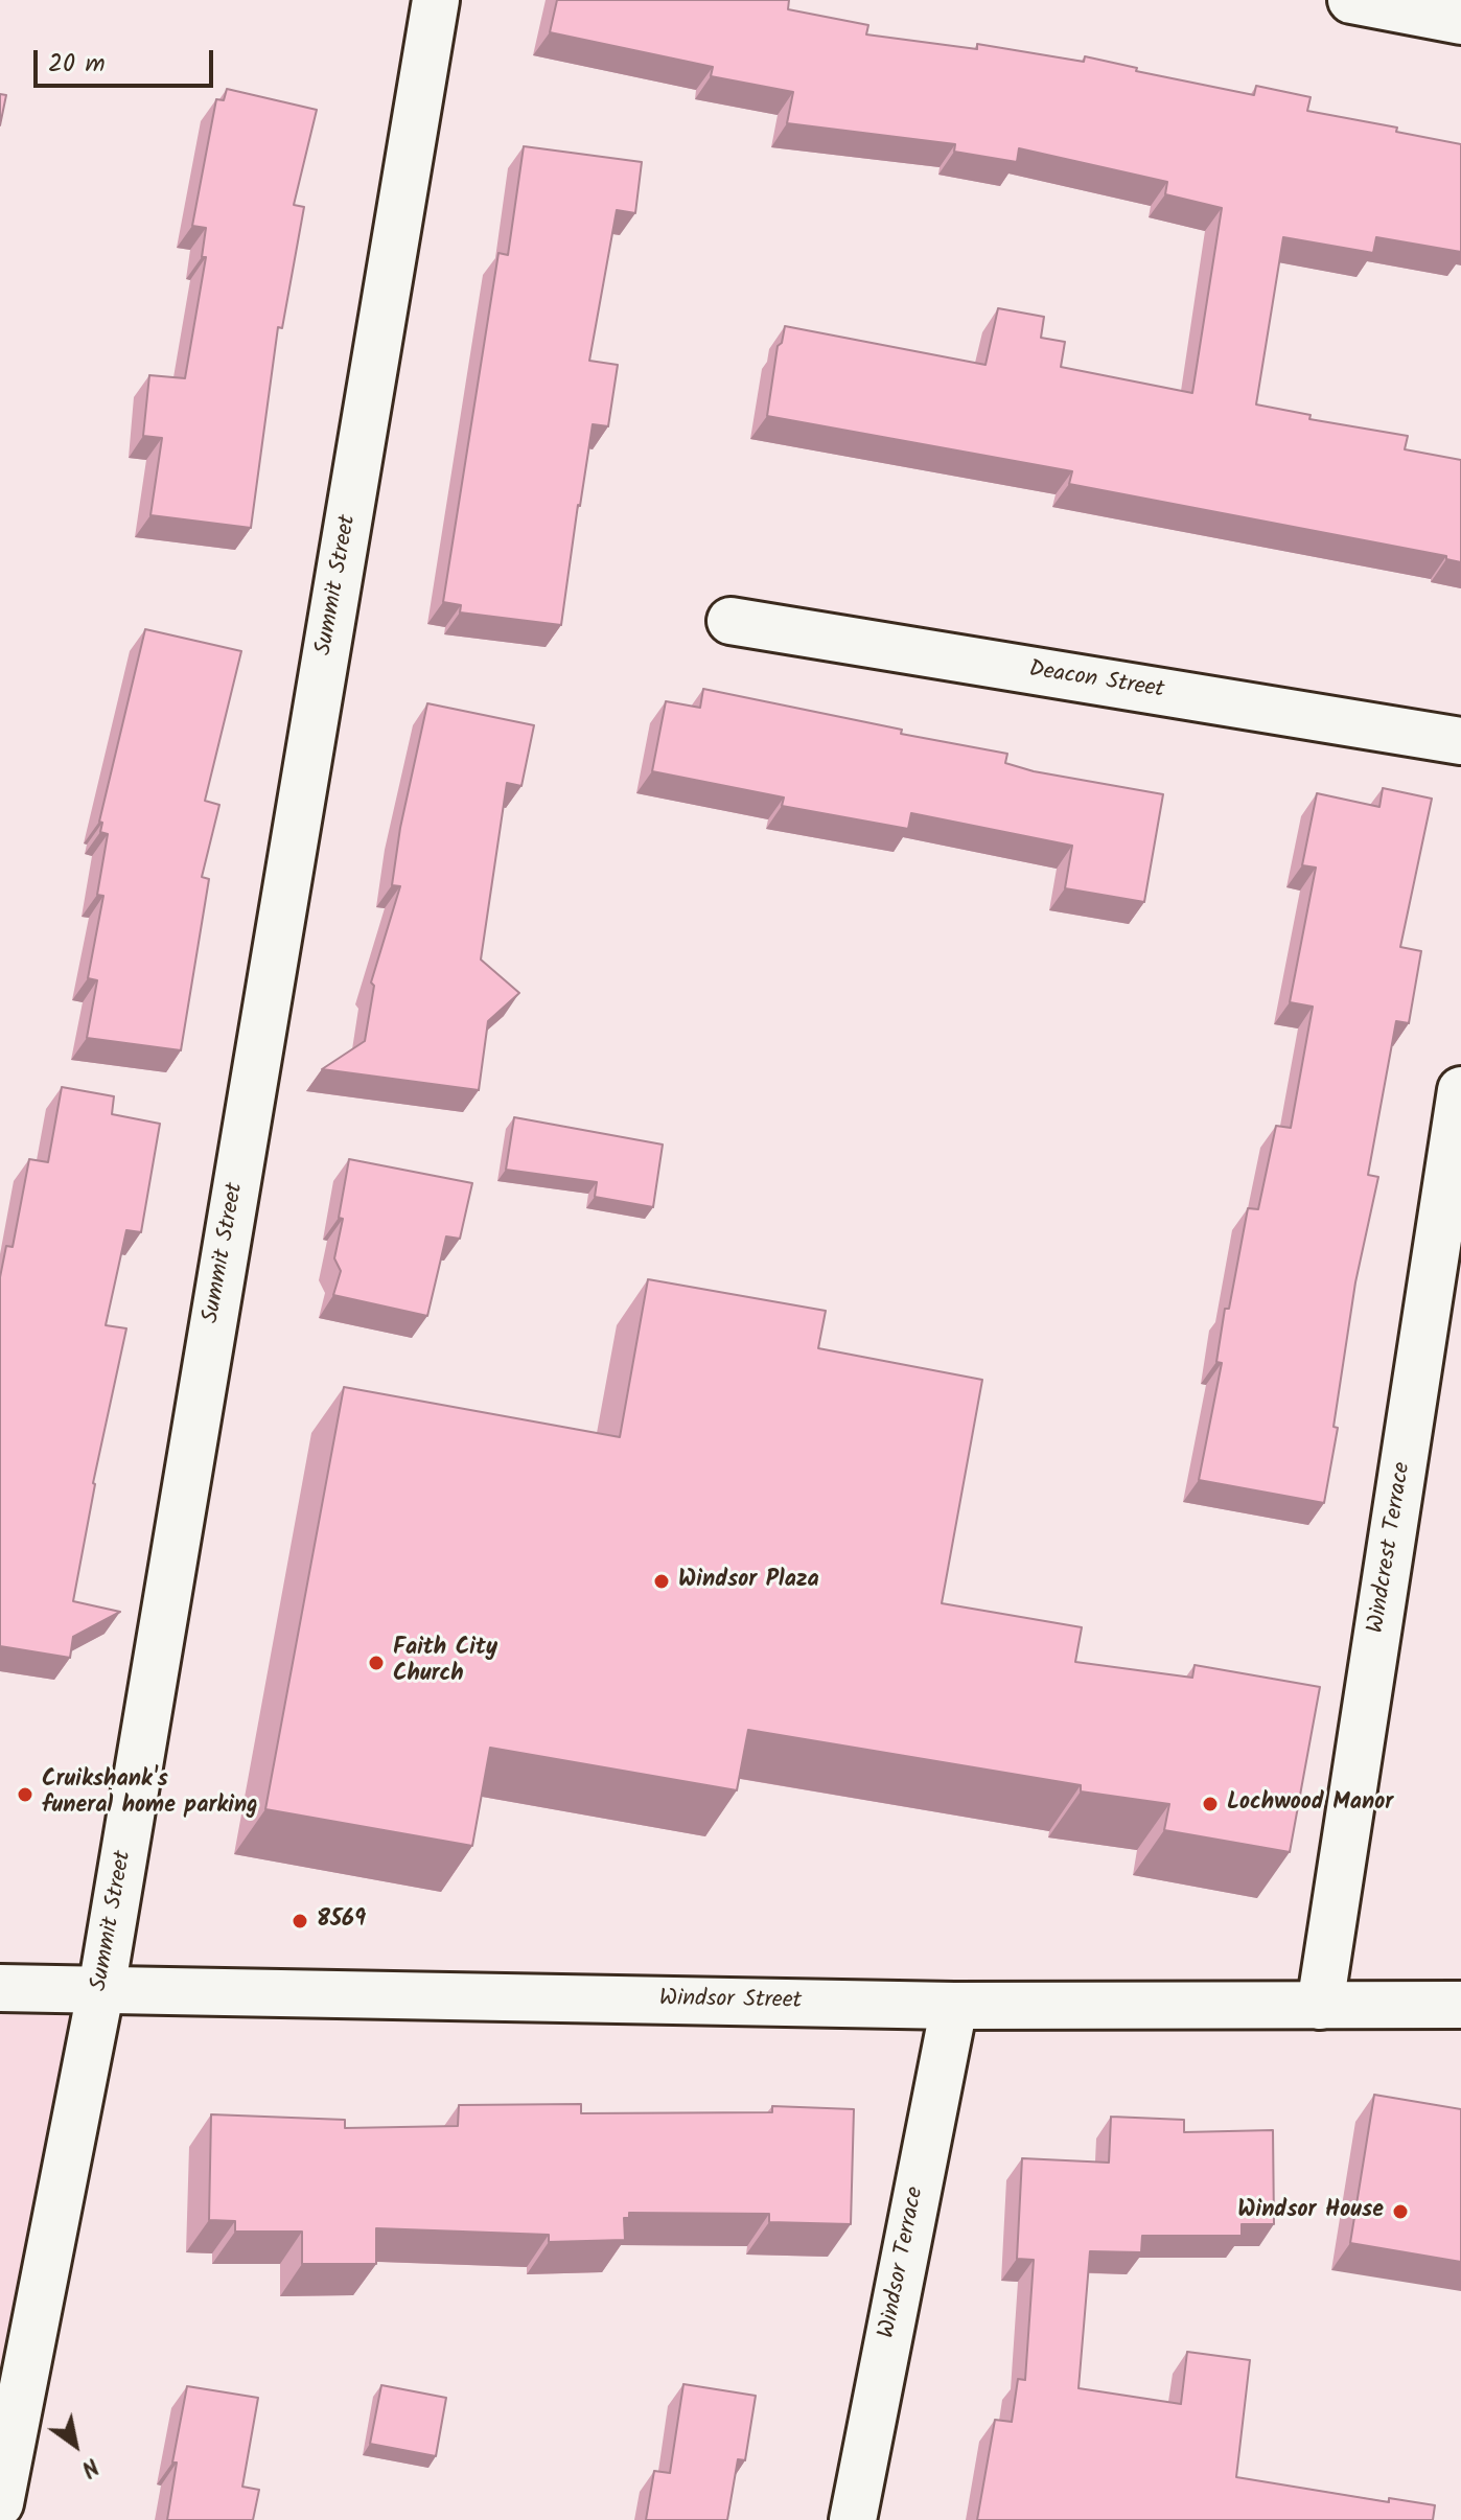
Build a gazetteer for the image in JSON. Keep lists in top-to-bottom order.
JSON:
{
  "streets": {
    "street": [
      "Summit Street",
      "Deacon Street",
      "Windcrest Terrace",
      "Windsor Street",
      "Windsor Terrace"
    ]
  },
  "crossings": [
    ["Summit Street", "Windsor Street"],
    ["Windcrest Terrace", "Windsor Street"],
    ["Windsor Street", "Windsor Terrace"]
  ],
  "places": [
    "Windsor Plaza",
    "Faith City Church",
    "Cruikshank's funeral home parking",
    "Lochwood Manor",
    "8569",
    "Windsor House"
  ],
  "scale_bar": "20 m",
  "north": "bottom right"
}
